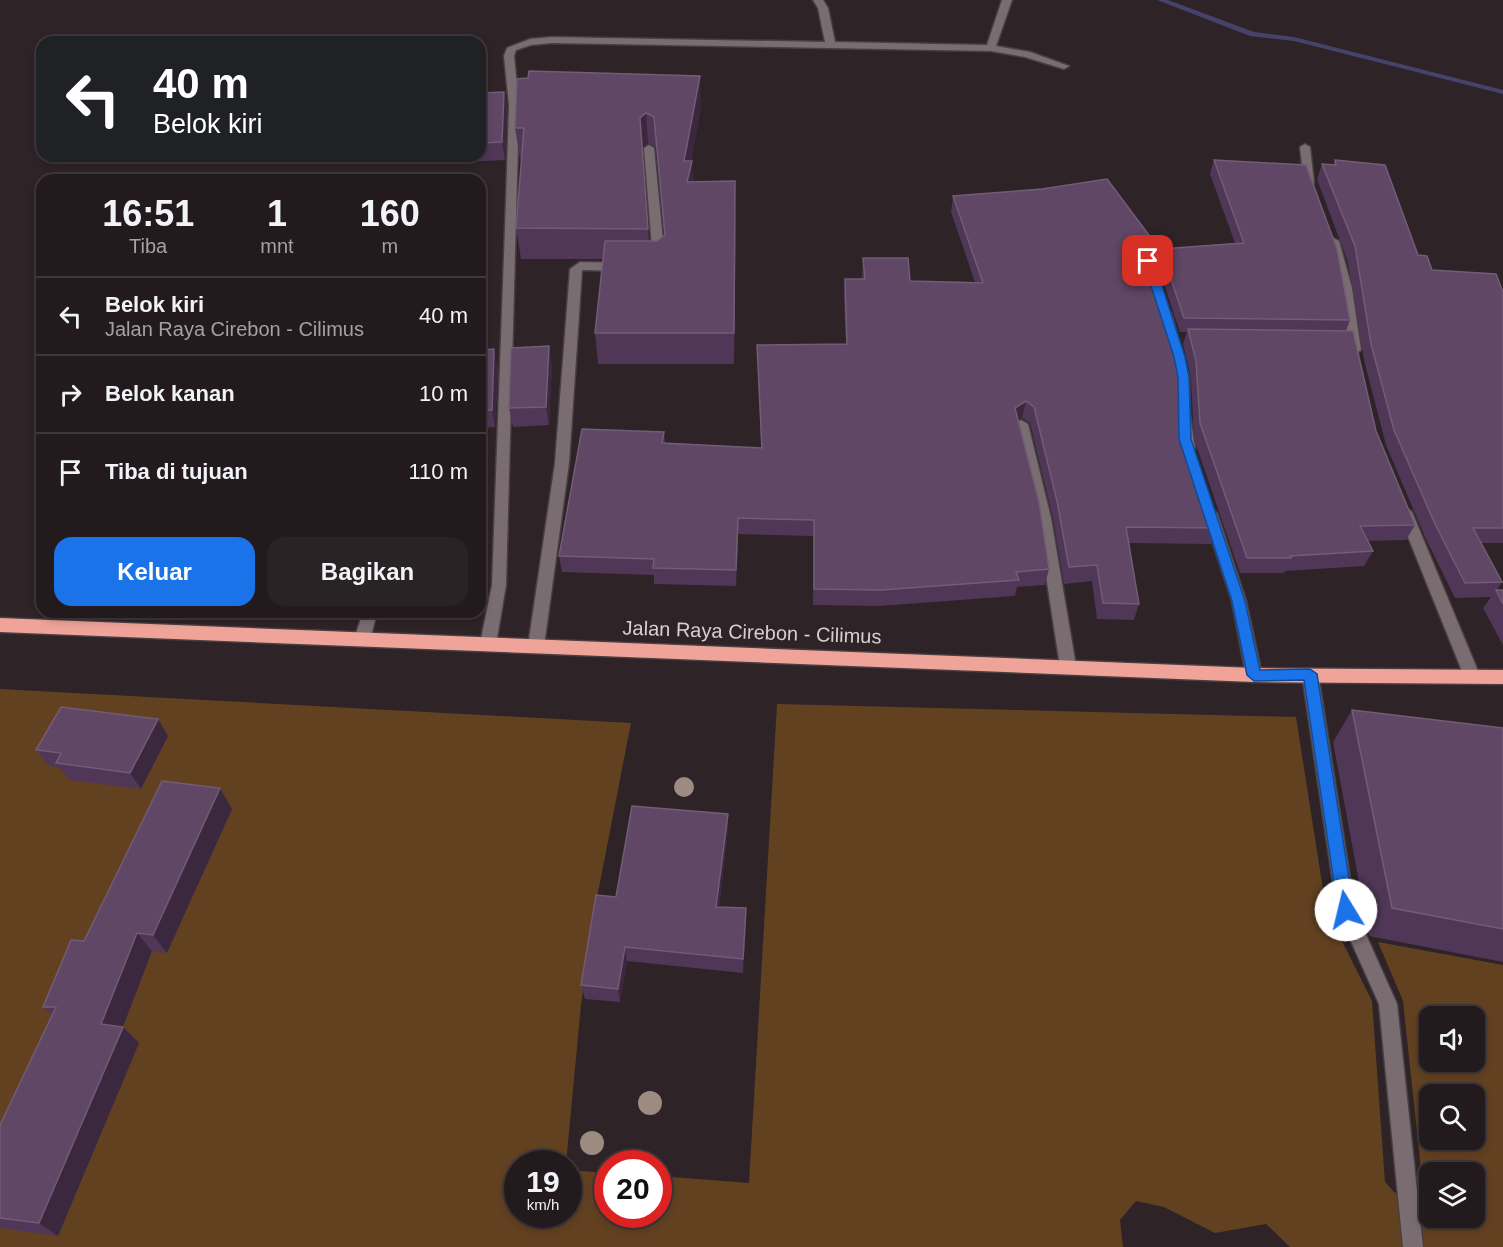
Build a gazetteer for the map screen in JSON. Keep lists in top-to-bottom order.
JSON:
{
  "streets": {
    "highway": ["Jalan Raya Cirebon - Cilimus"]
  },
  "page": {
    "turn": ["40 m", "Belok kiri"],
    "eta": [
      "16:51",
      "Tiba",
      "1",
      "mnt",
      "160",
      "m"
    ],
    "list": [
      {
        "name": "Belok kiri",
        "note": "Jalan Raya Cirebon - Cilimus",
        "value": "40 m"
      },
      {
        "name": "Belok kanan",
        "value": "10 m"
      },
      {
        "name": "Tiba di tujuan",
        "value": "110 m"
      }
    ],
    "buttons": ["Keluar", "Bagikan"],
    "speed": "19 km/h",
    "limit": "20"
  }
}
